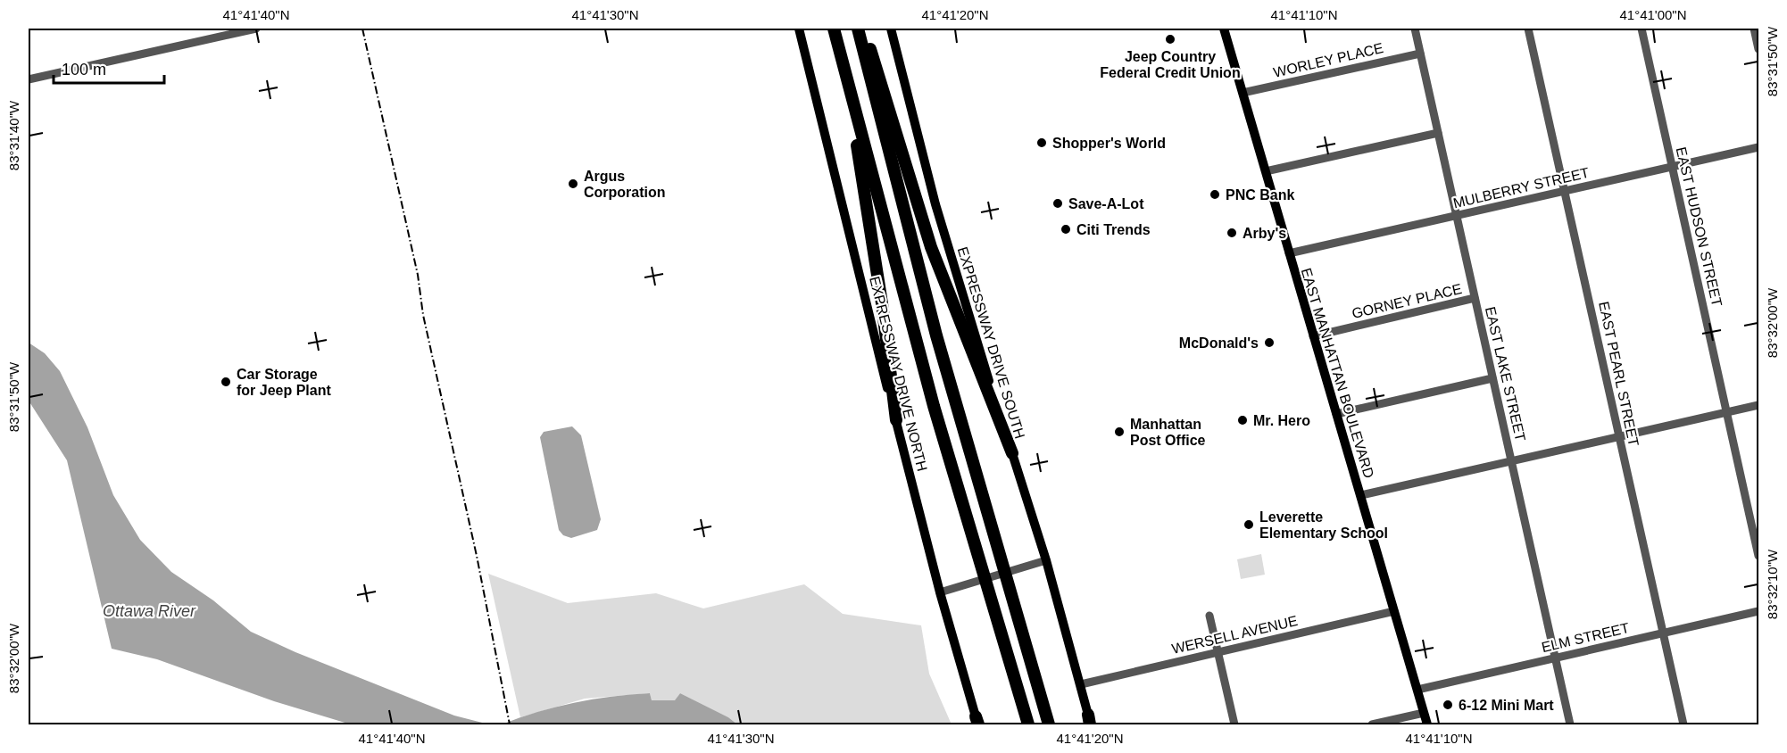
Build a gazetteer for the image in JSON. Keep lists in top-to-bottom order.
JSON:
{
  "streets": {
    "main road": ["EXPRESSWAY DRIVE SOUTH", "EAST MANHATTAN BOULEVARD", "EXPRESSWAY DRIVE NORTH"],
    "street": [
      "WORLEY PLACE",
      "MULBERRY STREET",
      "EAST HUDSON STREET",
      "GORNEY PLACE",
      "EAST LAKE STREET",
      "EAST PEARL STREET",
      "WERSELL AVENUE",
      "ELM STREET"
    ]
  },
  "crossings": [
    ["WORLEY PLACE", "EAST MANHATTAN BOULEVARD"],
    ["WORLEY PLACE", "EAST LAKE STREET"],
    ["MULBERRY STREET", "EAST HUDSON STREET"],
    ["MULBERRY STREET", "EAST MANHATTAN BOULEVARD"],
    ["MULBERRY STREET", "EAST LAKE STREET"],
    ["MULBERRY STREET", "EAST PEARL STREET"],
    ["GORNEY PLACE", "EAST MANHATTAN BOULEVARD"],
    ["GORNEY PLACE", "EAST LAKE STREET"],
    ["EXPRESSWAY DRIVE SOUTH", "WERSELL AVENUE"],
    ["EAST MANHATTAN BOULEVARD", "WERSELL AVENUE"],
    ["EAST MANHATTAN BOULEVARD", "ELM STREET"],
    ["EAST LAKE STREET", "ELM STREET"],
    ["EAST PEARL STREET", "ELM STREET"]
  ],
  "water": ["Ottawa River"],
  "places": [
    "Jeep Country Federal Credit Union",
    "Shopper's World",
    "Argus Corporation",
    "PNC Bank",
    "Save-A-Lot",
    "Citi Trends",
    "Arby's",
    "McDonald's",
    "Car Storage for Jeep Plant",
    "Mr. Hero",
    "Manhattan Post Office",
    "Leverette Elementary School",
    "6-12 Mini Mart"
  ],
  "scale_bar": "100 m",
  "coordinates": [
    "41°41'40\"N",
    "41°41'30\"N",
    "41°41'20\"N",
    "41°41'10\"N",
    "41°41'00\"N",
    "83°31'50\"W",
    "83°31'40\"W",
    "83°32'00\"W",
    "83°32'10\"W"
  ]
}
